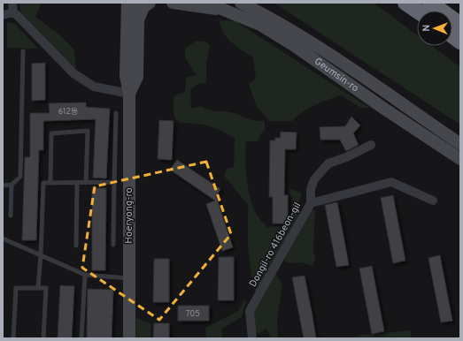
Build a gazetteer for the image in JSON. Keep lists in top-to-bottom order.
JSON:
{
  "streets": {
    "street": ["Geumsin-ro", "Hoeryong-ro", "Dongil-ro 416beon-gil"]
  },
  "house_numbers": ["612동", "705"],
  "north": "left"
}
